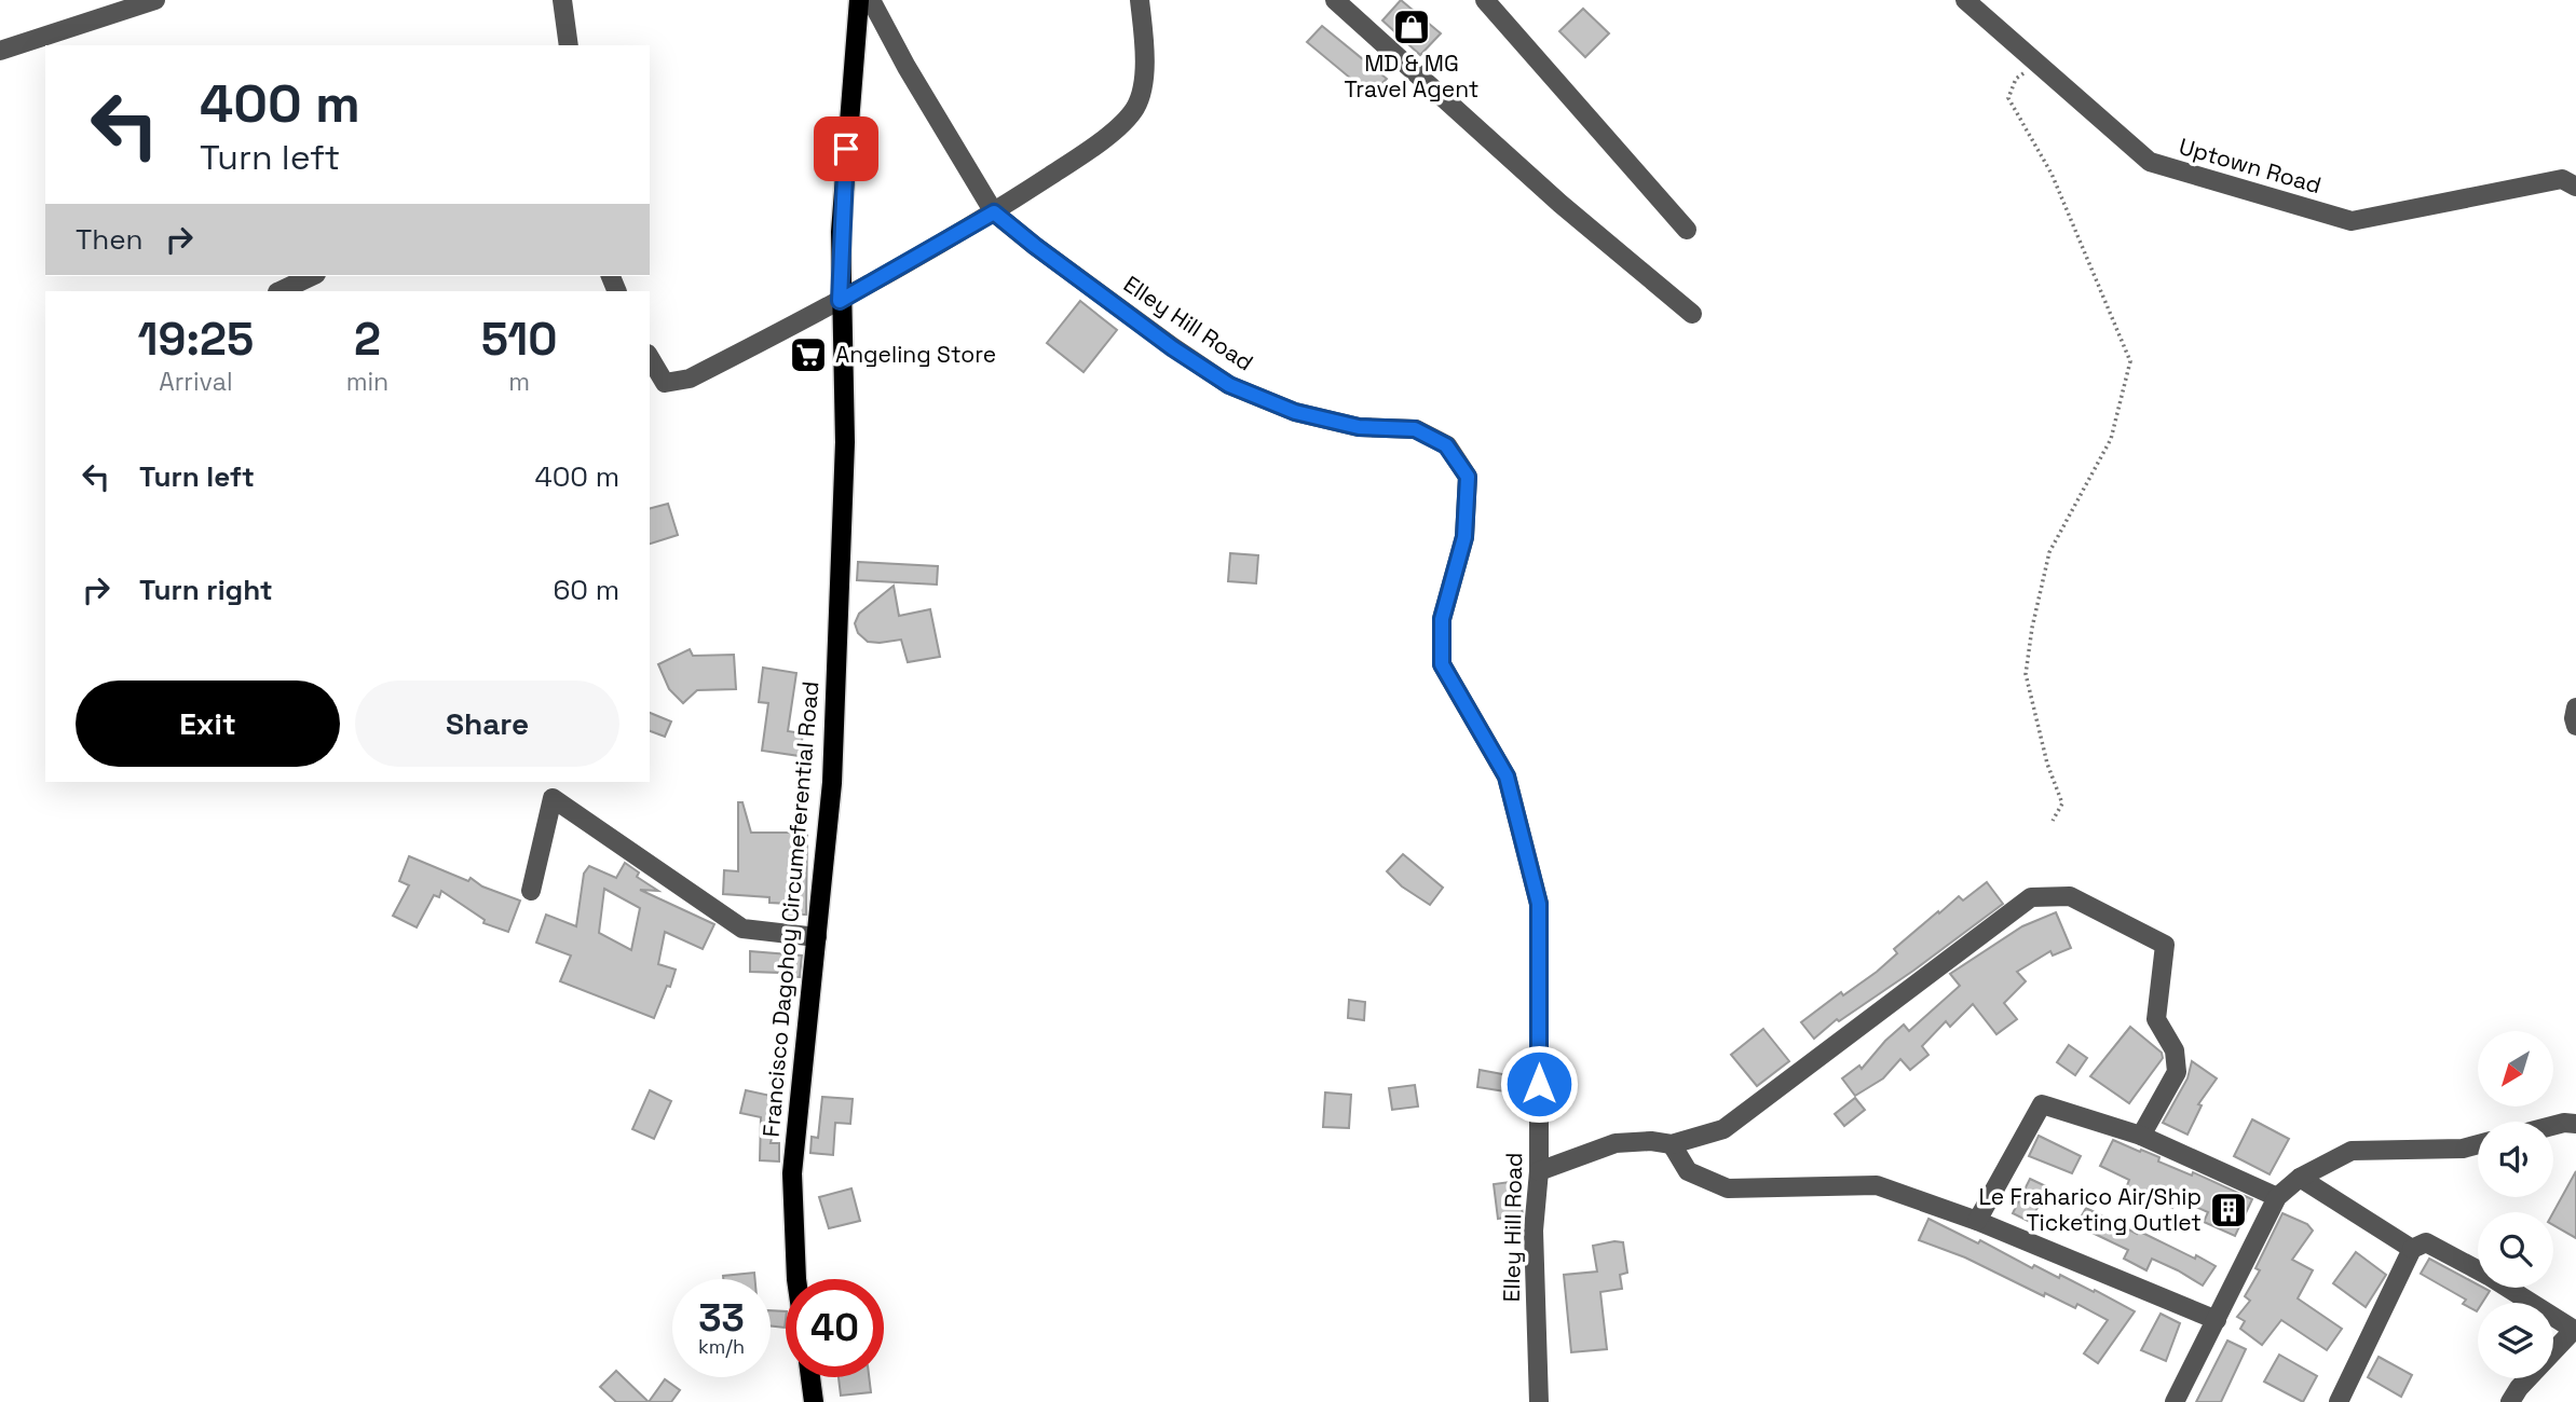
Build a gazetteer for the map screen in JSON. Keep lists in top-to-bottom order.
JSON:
{
  "streets": {
    "main road": ["Francisco Dagohoy Circumeferential Road"],
    "street": ["Uptown Road", "Elley Hill Road"]
  },
  "places": {
    "shop": ["MD & MG Travel Agent"],
    "supermarket": ["Angeling Store"],
    "building": ["Le Fraharico Air/Ship Ticketing Outlet"]
  },
  "north": "bottom left",
  "page": {
    "turn": ["400 m", "Turn left"],
    "then": "Then",
    "eta": [
      "19:25",
      "Arrival",
      "2",
      "min",
      "510",
      "m"
    ],
    "list": [
      {
        "name": "Turn left",
        "value": "400 m"
      },
      {
        "name": "Turn right",
        "value": "60 m"
      }
    ],
    "buttons": ["Exit", "Share"],
    "speed": "33 km/h",
    "limit": "40"
  }
}
